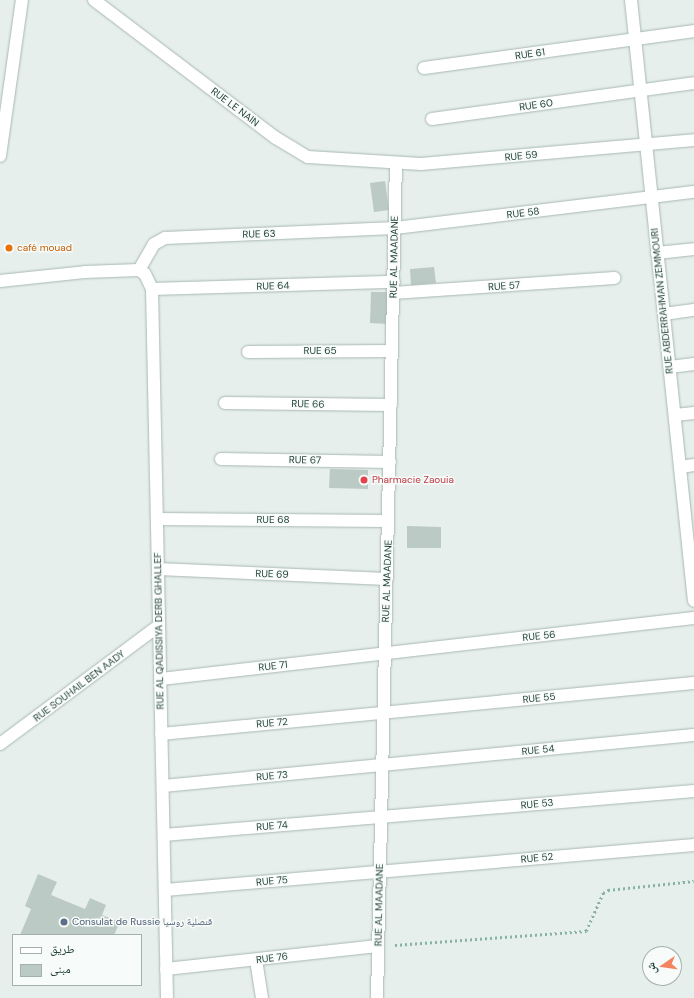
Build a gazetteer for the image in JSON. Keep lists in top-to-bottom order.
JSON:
{
  "streets": {
    "street": [
      "RUE 61",
      "RUE 60",
      "RUE LE NAIN",
      "RUE 59",
      "RUE 58",
      "RUE 63",
      "RUE AL MAADANE",
      "RUE 64",
      "RUE 57",
      "RUE ABDERRAHMAN ZEMMOURI",
      "RUE 65",
      "RUE 66",
      "RUE 67",
      "RUE 68",
      "RUE 69",
      "RUE AL QADISSIYA DERB GHALLEF",
      "RUE 56",
      "RUE 71",
      "RUE SOUHAIL BEN AADY",
      "RUE 55",
      "RUE 72",
      "RUE 54",
      "RUE 73",
      "RUE 53",
      "RUE 74",
      "RUE 52",
      "RUE 75",
      "RUE 76"
    ]
  },
  "crossings": [
    ["RUE 61", "RUE ABDERRAHMAN ZEMMOURI"],
    ["RUE 60", "RUE ABDERRAHMAN ZEMMOURI"],
    ["RUE LE NAIN", "RUE 59"],
    ["RUE LE NAIN", "RUE AL MAADANE"],
    ["RUE 59", "RUE AL MAADANE"],
    ["RUE 59", "RUE ABDERRAHMAN ZEMMOURI"],
    ["RUE 58", "RUE 63"],
    ["RUE 58", "RUE AL MAADANE"],
    ["RUE 58", "RUE ABDERRAHMAN ZEMMOURI"],
    ["RUE 63", "RUE AL MAADANE"],
    ["RUE 63", "RUE AL QADISSIYA DERB GHALLEF"],
    ["RUE AL MAADANE", "RUE 64"],
    ["RUE AL MAADANE", "RUE 57"],
    ["RUE AL MAADANE", "RUE 65"],
    ["RUE AL MAADANE", "RUE 66"],
    ["RUE AL MAADANE", "RUE 67"],
    ["RUE AL MAADANE", "RUE 68"],
    ["RUE AL MAADANE", "RUE 69"],
    ["RUE AL MAADANE", "RUE 56"],
    ["RUE AL MAADANE", "RUE 71"],
    ["RUE AL MAADANE", "RUE 55"],
    ["RUE AL MAADANE", "RUE 72"],
    ["RUE AL MAADANE", "RUE 54"],
    ["RUE AL MAADANE", "RUE 73"],
    ["RUE AL MAADANE", "RUE 53"],
    ["RUE AL MAADANE", "RUE 74"],
    ["RUE AL MAADANE", "RUE 52"],
    ["RUE AL MAADANE", "RUE 75"],
    ["RUE AL MAADANE", "RUE 76"],
    ["RUE 64", "RUE 57"],
    ["RUE 64", "RUE AL QADISSIYA DERB GHALLEF"],
    ["RUE 68", "RUE AL QADISSIYA DERB GHALLEF"],
    ["RUE 69", "RUE AL QADISSIYA DERB GHALLEF"],
    ["RUE AL QADISSIYA DERB GHALLEF", "RUE 71"],
    ["RUE AL QADISSIYA DERB GHALLEF", "RUE SOUHAIL BEN AADY"],
    ["RUE AL QADISSIYA DERB GHALLEF", "RUE 72"],
    ["RUE AL QADISSIYA DERB GHALLEF", "RUE 73"],
    ["RUE AL QADISSIYA DERB GHALLEF", "RUE 74"],
    ["RUE AL QADISSIYA DERB GHALLEF", "RUE 75"],
    ["RUE AL QADISSIYA DERB GHALLEF", "RUE 76"],
    ["RUE 56", "RUE 71"],
    ["RUE 55", "RUE 72"],
    ["RUE 54", "RUE 73"],
    ["RUE 53", "RUE 74"],
    ["RUE 52", "RUE 75"]
  ],
  "places": ["café mouad", "Pharmacie Zaouia", "Consulat de Russie قنصلية روسيا"],
  "legend": ["طريق", "مبنى"],
  "north": "left"
}
